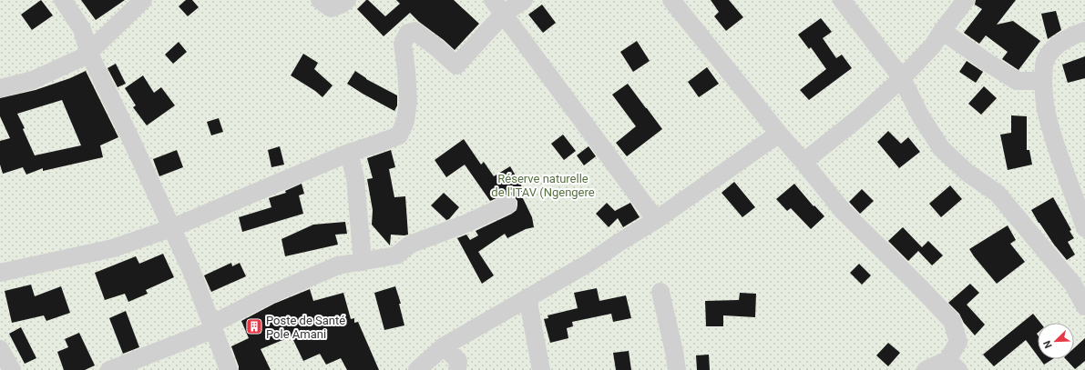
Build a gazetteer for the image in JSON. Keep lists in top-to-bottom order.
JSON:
{
  "parks": ["Réserve naturelle de l'ITAV (Ngengere"],
  "places": {
    "building": ["Poste de Santé Pole Amani"]
  },
  "north": "bottom left"
}
